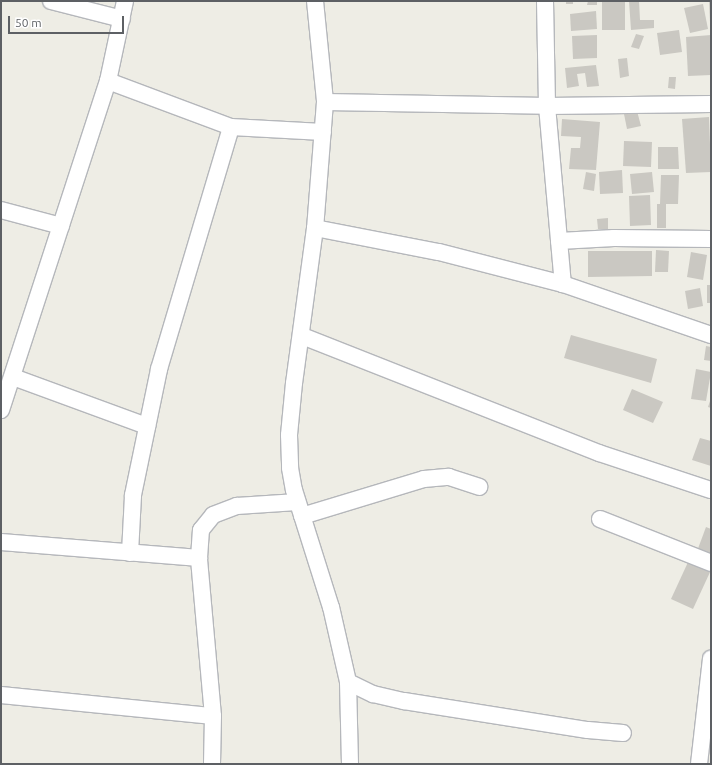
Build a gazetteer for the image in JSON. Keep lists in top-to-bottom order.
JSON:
{
  "scale_bar": "50 m"
}
